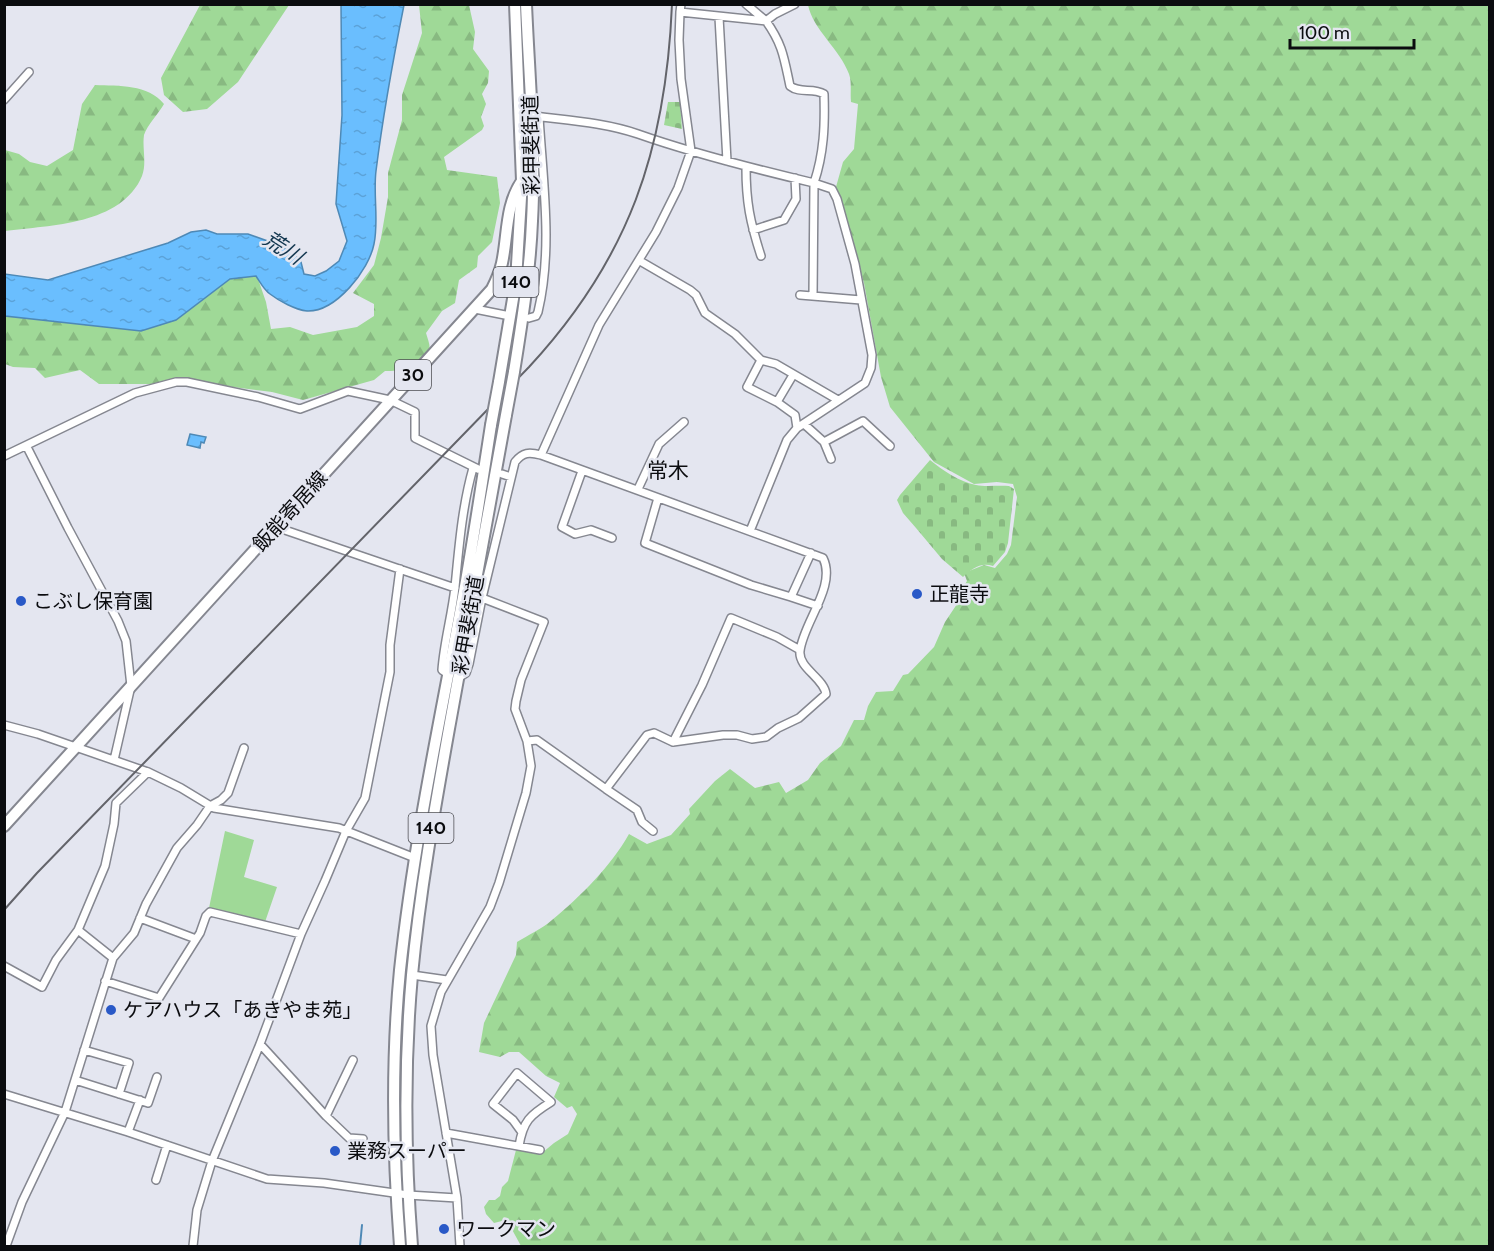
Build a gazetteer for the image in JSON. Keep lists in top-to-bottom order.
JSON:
{
  "streets": {
    "main road": [
      "彩甲斐街道",
      "140",
      "30",
      "飯能寄居線"
    ]
  },
  "crossings": [
    ["彩甲斐街道", "飯能寄居線"]
  ],
  "districts": ["常木"],
  "water": ["荒川"],
  "places": [
    "正龍寺",
    "こぶし保育園",
    "ケアハウス「あきやま苑」",
    "業務スーパー",
    "ワークマン"
  ],
  "scale_bar": "100 m"
}
